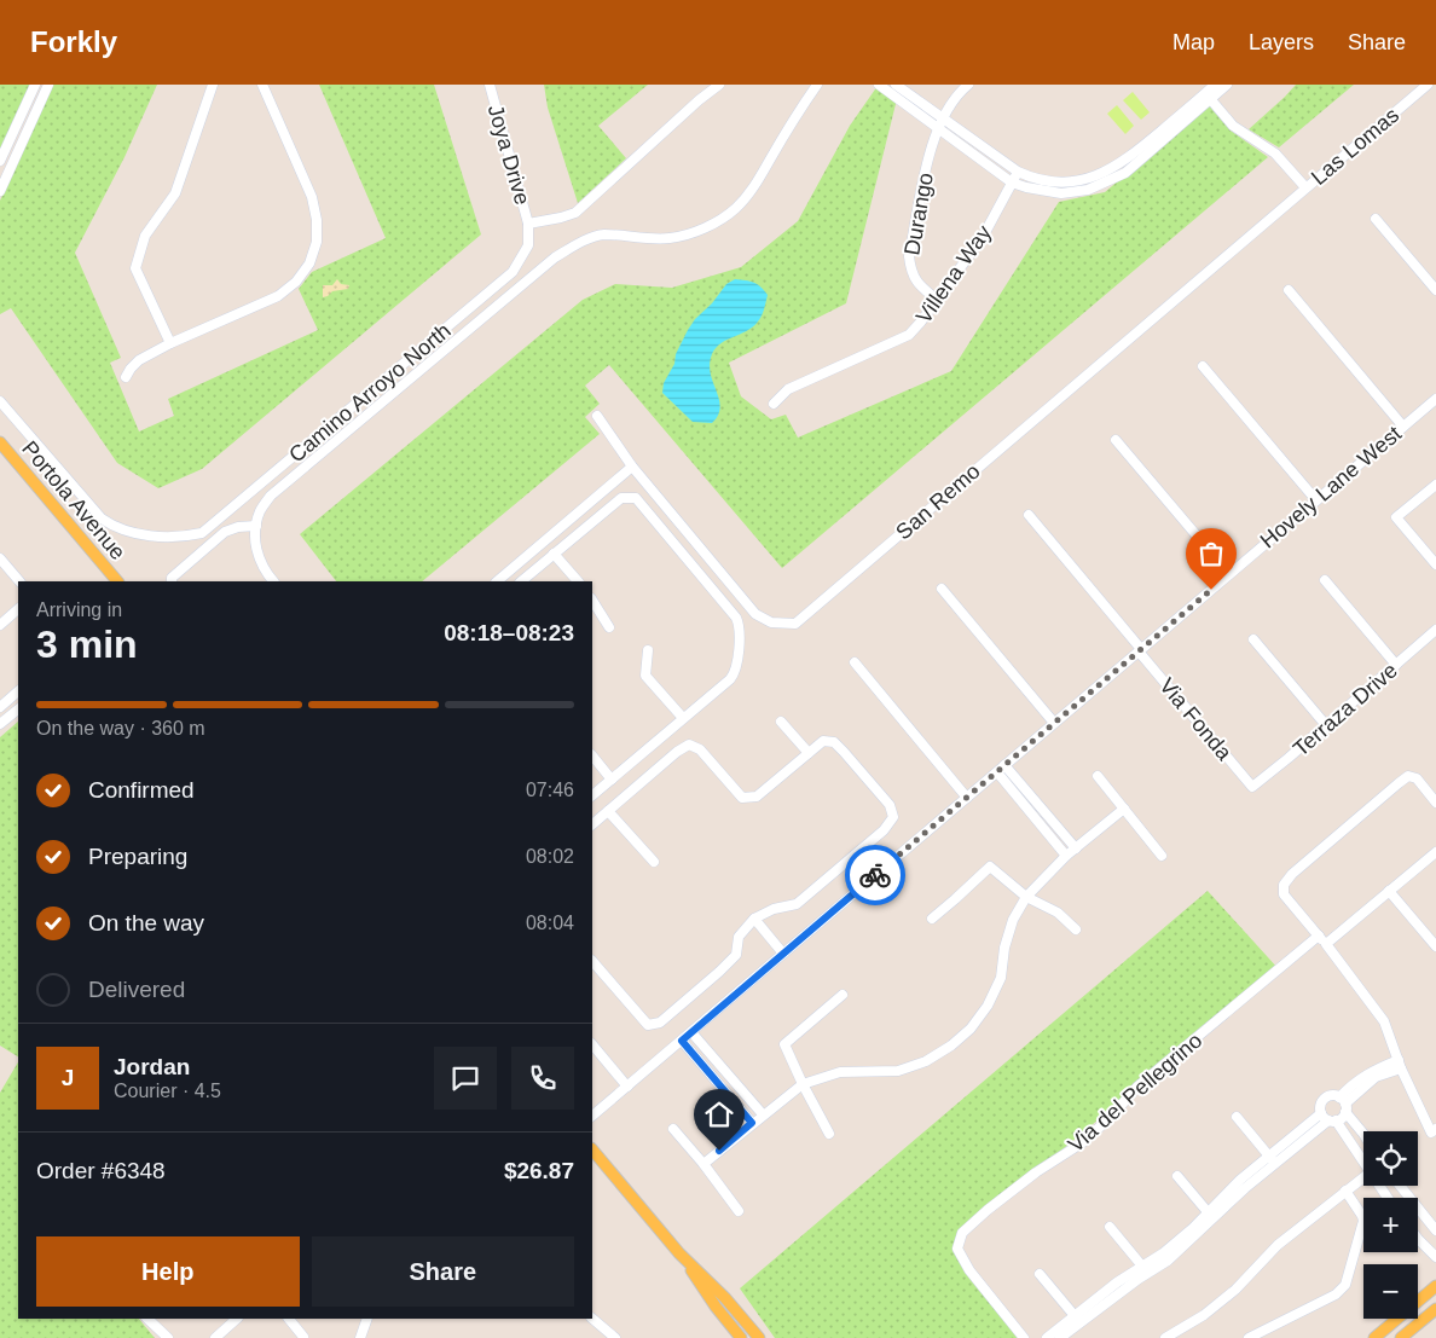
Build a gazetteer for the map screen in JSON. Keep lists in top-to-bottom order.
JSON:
{
  "streets": {
    "main road": ["Portola Avenue"],
    "street": [
      "Las Lomas",
      "Joya Drive",
      "Durango",
      "Villena Way",
      "Camino Arroyo North",
      "Hovely Lane West",
      "San Remo",
      "Terraza Drive",
      "Via Fonda",
      "Via del Pellegrino"
    ]
  },
  "crossings": [
    ["Las Lomas", "San Remo"],
    ["Joya Drive", "Camino Arroyo North"],
    ["Durango", "Villena Way"],
    ["Hovely Lane West", "Via Fonda"],
    ["Terraza Drive", "Via Fonda"]
  ],
  "page": {
    "header": "Forkly",
    "nav": ["Map", "Layers", "Share"],
    "heading": ["3 min", "Arriving in", "08:18–08:23"],
    "panel": [
      "Jordan",
      "Courier · 4.5",
      "Order #6348",
      "$26.87"
    ],
    "bar": "On the way · 360 m",
    "list": [
      ["Confirmed", "07:46"],
      ["Preparing", "08:02"],
      ["On the way", "08:04"],
      "Delivered"
    ],
    "round": "J",
    "map_buttons": ["+", "−"],
    "buttons": ["Help", "Share"]
  }
}
